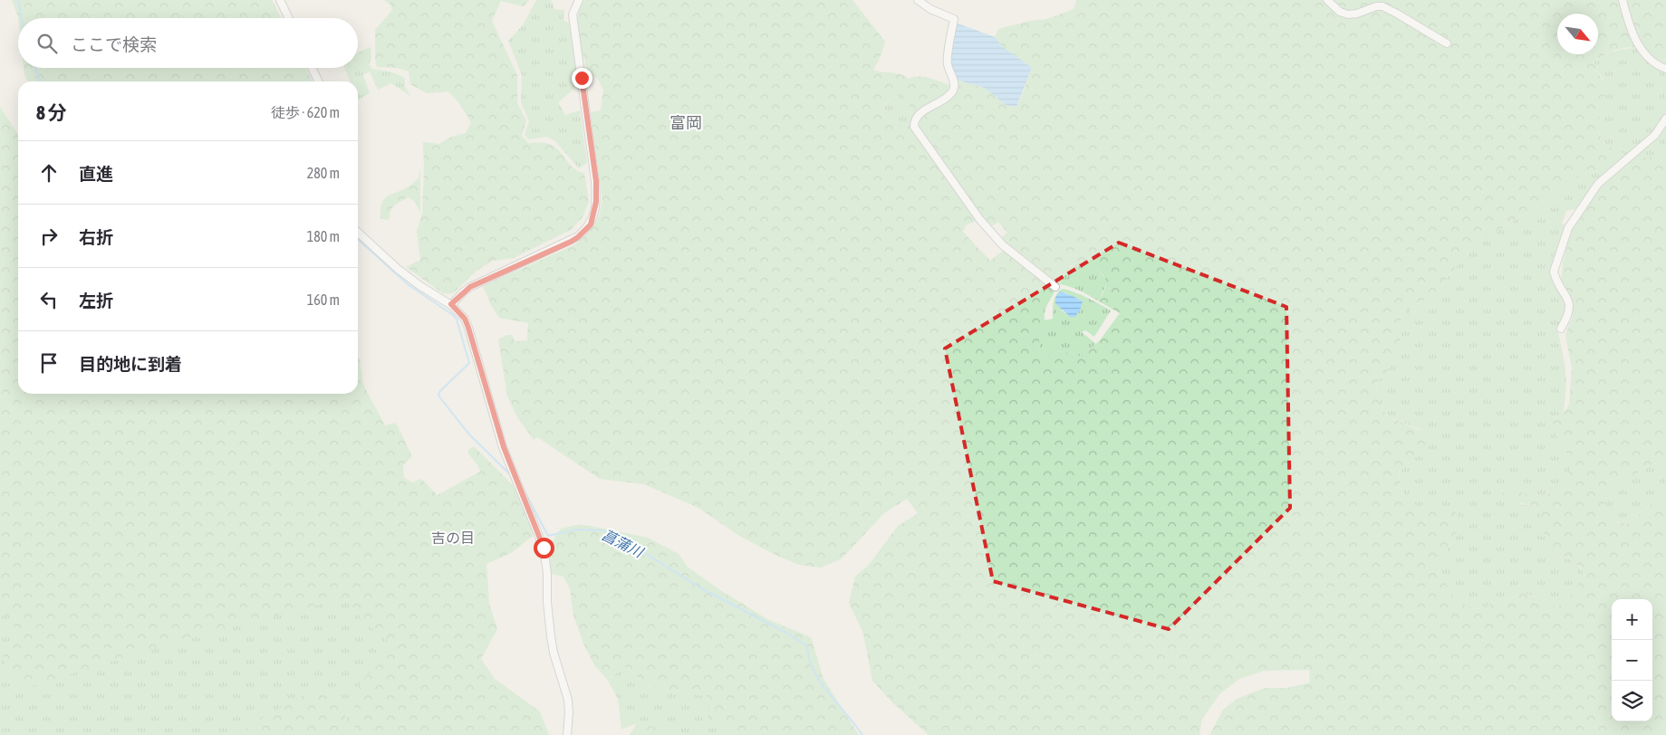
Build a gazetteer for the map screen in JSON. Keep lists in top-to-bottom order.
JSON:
{
  "districts": ["富岡", "吉の目"],
  "water": ["菖蒲川"],
  "north": "bottom right",
  "page": {
    "search": "ここで検索",
    "heading": ["8 分", "徒歩 · 620 m"],
    "list": [
      ["直進", "280 m"],
      ["右折", "180 m"],
      ["左折", "160 m"],
      "目的地に到着"
    ],
    "map_buttons": ["+", "−"]
  }
}
